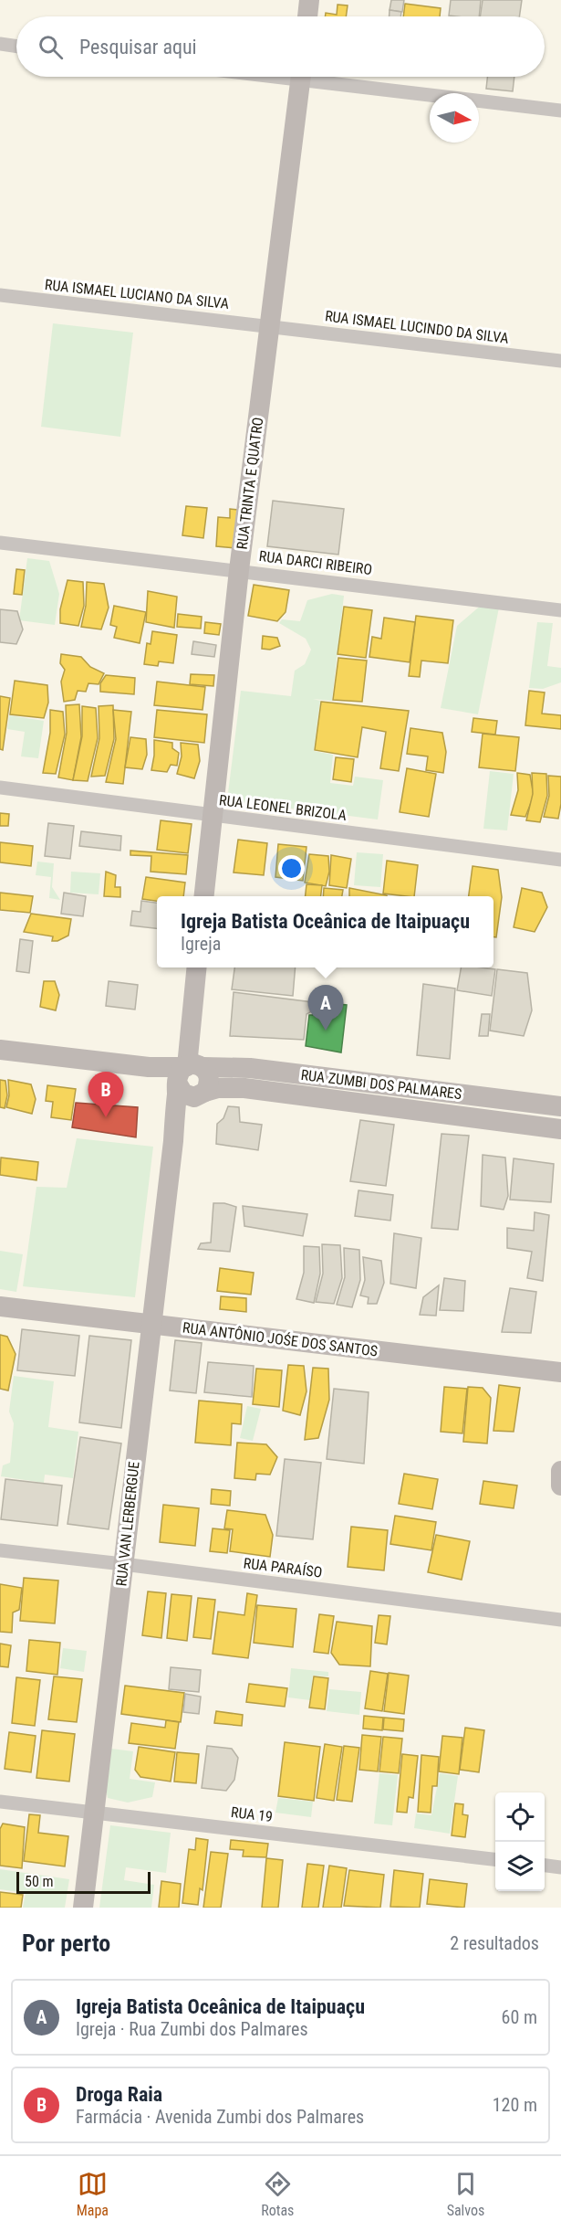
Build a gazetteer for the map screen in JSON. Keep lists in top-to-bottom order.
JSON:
{
  "streets": {
    "street": [
      "RUA ISMAEL LUCIANO DA SILVA",
      "RUA ISMAEL LUCINDO DA SILVA",
      "RUA TRINTA E QUATRO",
      "RUA DARCI RIBEIRO",
      "RUA LEONEL BRIZOLA",
      "RUA ZUMBI DOS PALMARES",
      "RUA ANTÔNIO JOŚE DOS SANTOS",
      "RUA VAN LERBERGUE",
      "RUA PARAÍSO",
      "RUA 19"
    ]
  },
  "crossings": [
    ["RUA ISMAEL LUCIANO DA SILVA", "RUA ISMAEL LUCINDO DA SILVA"],
    ["RUA ISMAEL LUCIANO DA SILVA", "RUA TRINTA E QUATRO"],
    ["RUA ISMAEL LUCINDO DA SILVA", "RUA TRINTA E QUATRO"],
    ["RUA TRINTA E QUATRO", "RUA DARCI RIBEIRO"],
    ["RUA TRINTA E QUATRO", "RUA LEONEL BRIZOLA"],
    ["RUA ZUMBI DOS PALMARES", "RUA VAN LERBERGUE"],
    ["RUA ANTÔNIO JOŚE DOS SANTOS", "RUA VAN LERBERGUE"],
    ["RUA VAN LERBERGUE", "RUA PARAÍSO"],
    ["RUA VAN LERBERGUE", "RUA 19"]
  ],
  "scale_bar": "50 m",
  "north": "right",
  "page": {
    "search": "Pesquisar aqui",
    "popup": ["Igreja Batista Oceânica de Itaipuaçu", "Igreja"],
    "pins": ["A", "B"],
    "scale": "50 m",
    "heading": ["Por perto", "2 resultados"],
    "list": [
      {
        "mark": "A",
        "name": "Igreja Batista Oceânica de Itaipuaçu",
        "note": "Igreja · Rua Zumbi dos Palmares",
        "value": "60 m"
      },
      {
        "mark": "B",
        "name": "Droga Raia",
        "note": "Farmácia · Avenida Zumbi dos Palmares",
        "value": "120 m"
      }
    ],
    "nav": ["Mapa", "Rotas", "Salvos"]
  }
}
